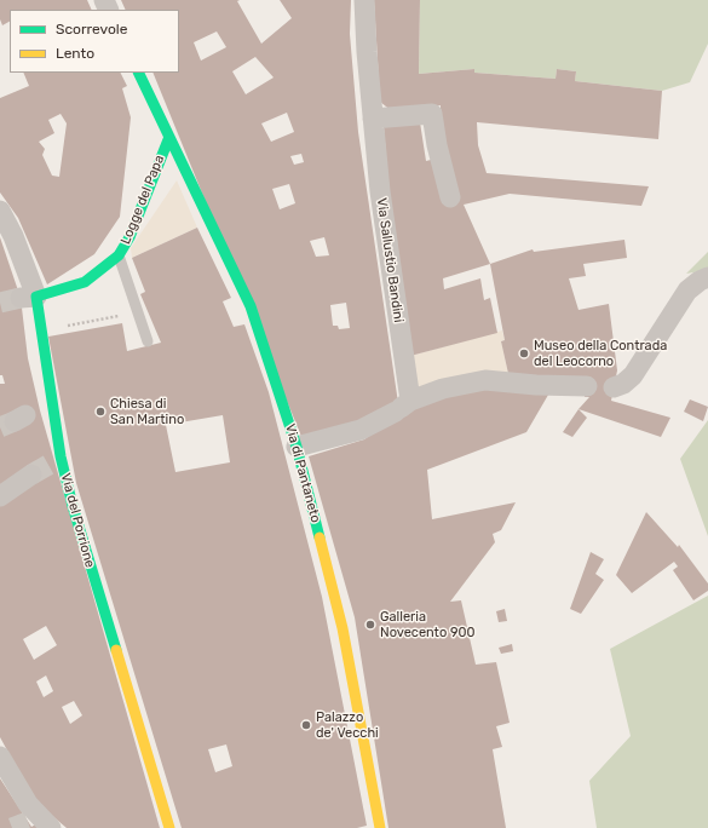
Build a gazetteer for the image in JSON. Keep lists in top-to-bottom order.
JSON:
{
  "streets": {
    "street": [
      "Logge del Papa",
      "Via Sallustio Bandini",
      "Via di Pantaneto",
      "Via del Porrione"
    ]
  },
  "crossings": [
    ["Logge del Papa", "Via di Pantaneto"],
    ["Logge del Papa", "Via del Porrione"]
  ],
  "places": [
    "Museo della Contrada del Leocorno",
    "Chiesa di San Martino",
    "Galleria Novecento 900",
    "Palazzo de' Vecchi"
  ],
  "legend": ["Scorrevole", "Lento"]
}
